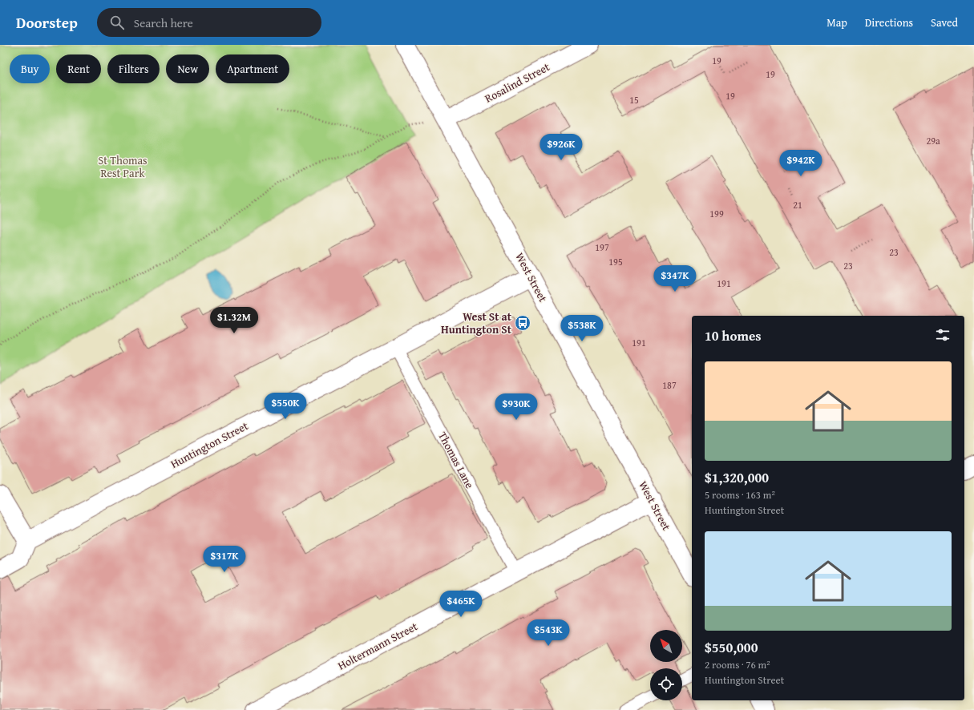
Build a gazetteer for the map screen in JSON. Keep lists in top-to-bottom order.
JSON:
{
  "streets": {
    "street": [
      "Rosalind Street",
      "West Street",
      "Huntington Street",
      "Holtermann Street"
    ],
    "lane": ["Thomas Lane"]
  },
  "crossings": [
    ["Rosalind Street", "West Street"],
    ["West Street", "Huntington Street"],
    ["West Street", "Holtermann Street"],
    ["Huntington Street", "Thomas Lane"],
    ["Thomas Lane", "Holtermann Street"]
  ],
  "parks": ["St Thomas Rest Park"],
  "places": {
    "bus stop": ["West St at Huntington St"]
  },
  "house_numbers": [
    "19",
    "19",
    "19",
    "15",
    "29a",
    "21",
    "199",
    "197",
    "23",
    "195",
    "23",
    "191",
    "191",
    "187"
  ],
  "north": "top left",
  "page": {
    "header": "Doorstep",
    "search": "Search here",
    "nav": ["Map", "Directions", "Saved"],
    "chip": [
      "Buy",
      "Rent",
      "Filters",
      "New",
      "Apartment"
    ],
    "price": [
      "$926K",
      "$942K",
      "$347K",
      "$1.32M",
      "$538K",
      "$550K",
      "$930K",
      "$317K",
      "$465K",
      "$543K"
    ],
    "heading": "10 homes",
    "list": [
      {
        "name": "$1,320,000",
        "note": "5 rooms · 163 m² · Huntington Street"
      },
      {
        "name": "$550,000",
        "note": "2 rooms · 76 m² · Huntington Street"
      }
    ]
  }
}
